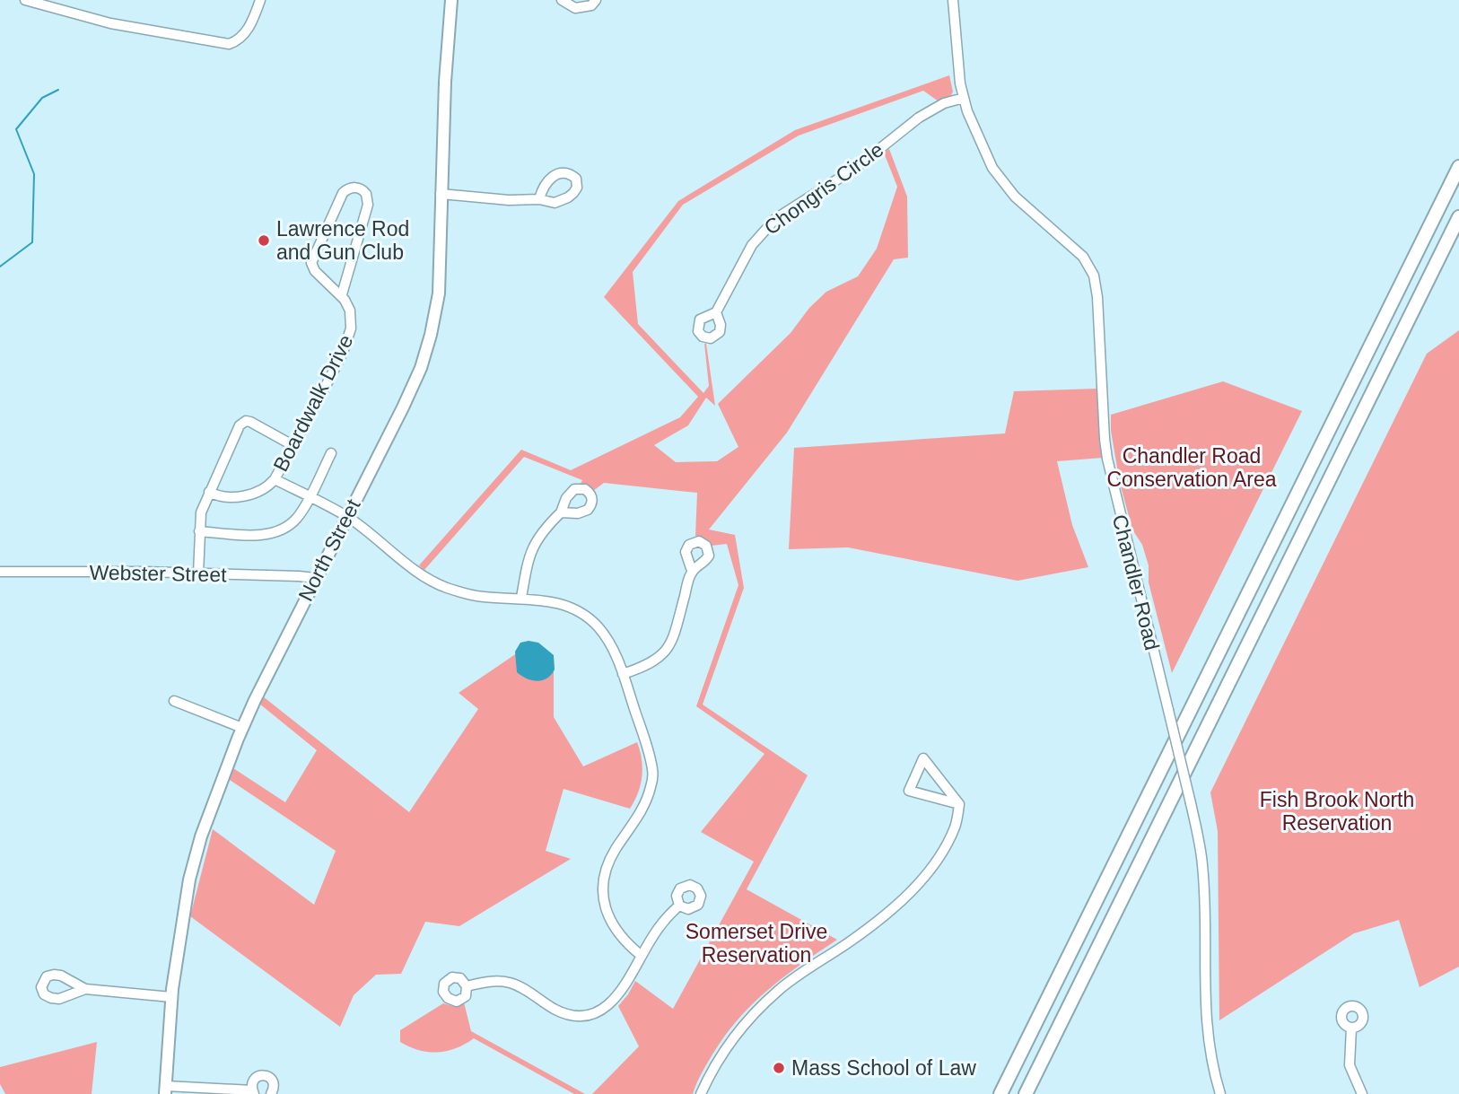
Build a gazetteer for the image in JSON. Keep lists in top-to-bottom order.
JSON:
{
  "streets": {
    "main road": ["North Street"],
    "street": [
      "Chongris Circle",
      "Boardwalk Drive",
      "Webster Street",
      "Chandler Road"
    ]
  },
  "crossings": [
    ["Chongris Circle", "Chandler Road"],
    ["North Street", "Webster Street"]
  ],
  "parks": ["Chandler Road Conservation Area", "Fish Brook North Reservation", "Somerset Drive Reservation"],
  "places": ["Lawrence Rod and Gun Club", "Mass School of Law"]
}
